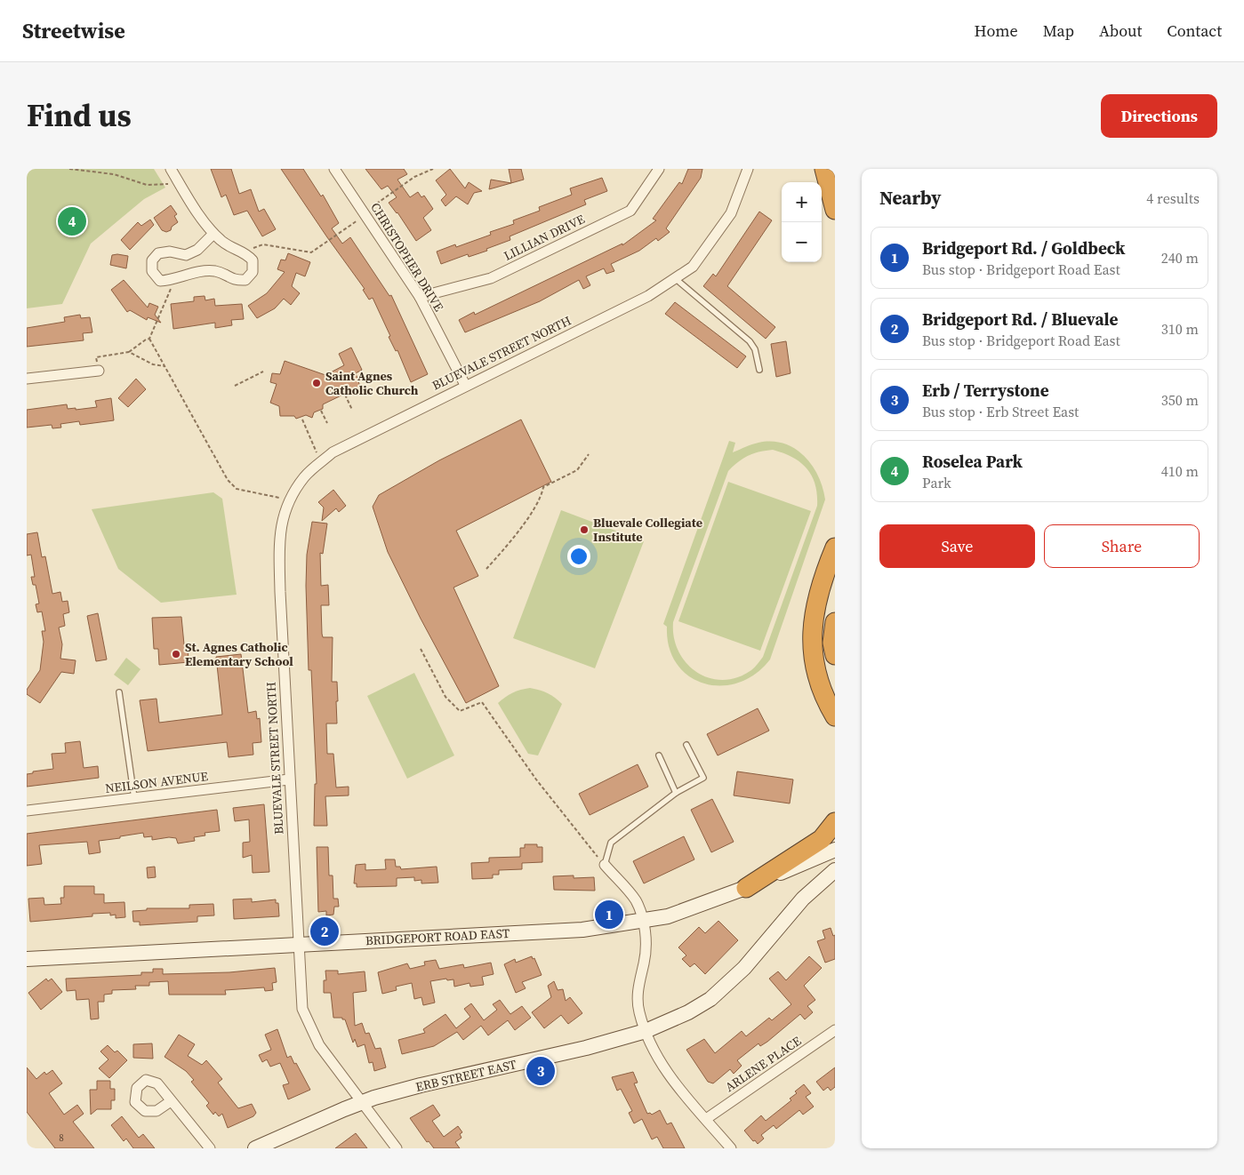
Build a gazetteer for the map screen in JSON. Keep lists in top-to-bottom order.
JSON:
{
  "streets": {
    "main road": ["BRIDGEPORT ROAD EAST", "ERB STREET EAST"],
    "street": [
      "LILLIAN DRIVE",
      "CHRISTOPHER DRIVE",
      "BLUEVALE STREET NORTH",
      "NEILSON AVENUE",
      "ARLENE PLACE"
    ]
  },
  "crossings": [
    ["LILLIAN DRIVE", "CHRISTOPHER DRIVE"],
    ["CHRISTOPHER DRIVE", "BLUEVALE STREET NORTH"],
    ["BLUEVALE STREET NORTH", "NEILSON AVENUE"],
    ["BLUEVALE STREET NORTH", "BRIDGEPORT ROAD EAST"],
    ["BLUEVALE STREET NORTH", "ERB STREET EAST"]
  ],
  "places": ["Saint Agnes Catholic Church", "Bluevale Collegiate Institute", "St. Agnes Catholic Elementary School"],
  "house_numbers": ["8"],
  "page": {
    "header": "Streetwise",
    "nav": [
      "Home",
      "Map",
      "About",
      "Contact"
    ],
    "title": "Find us",
    "buttons": [
      "Directions",
      ["Save", "Share"]
    ],
    "heading": ["Nearby", "4 results"],
    "map_buttons": ["+", "−"],
    "pins": [
      "4",
      "1",
      "2",
      "3"
    ],
    "list": [
      {
        "mark": "1",
        "name": "Bridgeport Rd. / Goldbeck",
        "note": "Bus stop · Bridgeport Road East",
        "value": "240 m"
      },
      {
        "mark": "2",
        "name": "Bridgeport Rd. / Bluevale",
        "note": "Bus stop · Bridgeport Road East",
        "value": "310 m"
      },
      {
        "mark": "3",
        "name": "Erb / Terrystone",
        "note": "Bus stop · Erb Street East",
        "value": "350 m"
      },
      {
        "mark": "4",
        "name": "Roselea Park",
        "note": "Park",
        "value": "410 m"
      }
    ]
  }
}
